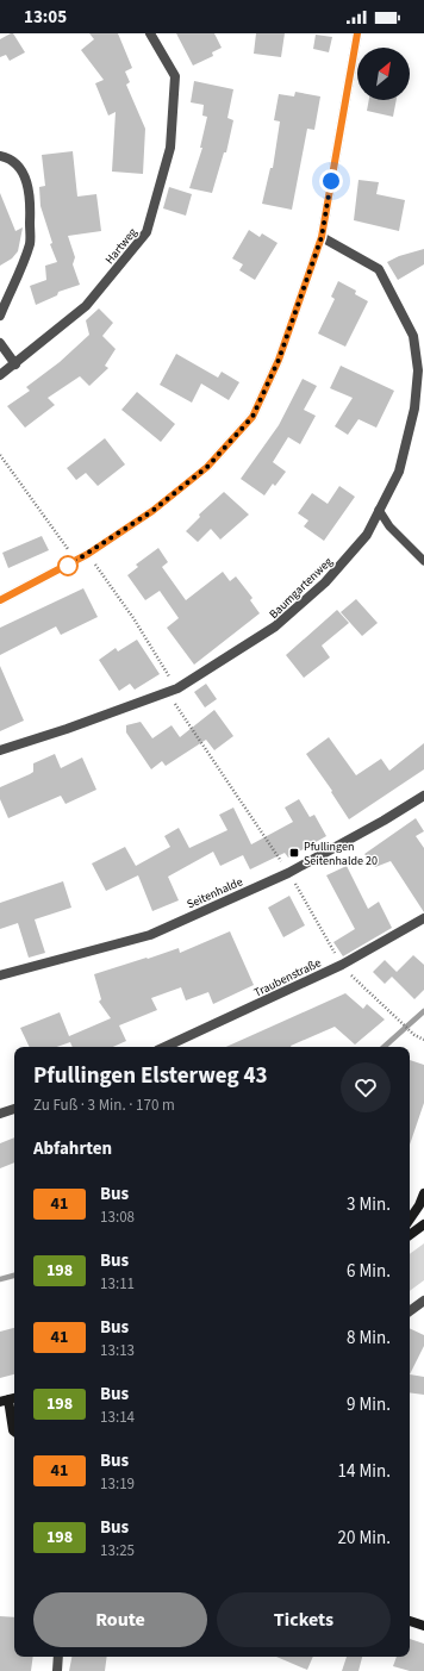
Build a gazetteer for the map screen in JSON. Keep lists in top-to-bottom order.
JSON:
{
  "streets": {
    "street": [
      "Hartweg",
      "Baumgartenweg",
      "Seitenhalde",
      "Traubenstraße"
    ]
  },
  "places": {
    "transit": ["Pfullingen Seitenhalde 20"]
  },
  "lines": ["bus line 41"],
  "north": "top right",
  "page": {
    "status": "13:05",
    "heading": [
      ["Pfullingen Elsterweg 43", "Zu Fuß · 3 Min. · 170 m"],
      "Abfahrten"
    ],
    "list": [
      {
        "mark": "41",
        "name": "Bus",
        "note": "13:08",
        "value": "3 Min."
      },
      {
        "mark": "198",
        "name": "Bus",
        "note": "13:11",
        "value": "6 Min."
      },
      {
        "mark": "41",
        "name": "Bus",
        "note": "13:13",
        "value": "8 Min."
      },
      {
        "mark": "198",
        "name": "Bus",
        "note": "13:14",
        "value": "9 Min."
      },
      {
        "mark": "41",
        "name": "Bus",
        "note": "13:19",
        "value": "14 Min."
      },
      {
        "mark": "198",
        "name": "Bus",
        "note": "13:25",
        "value": "20 Min."
      }
    ],
    "buttons": ["Route", "Tickets"]
  }
}
